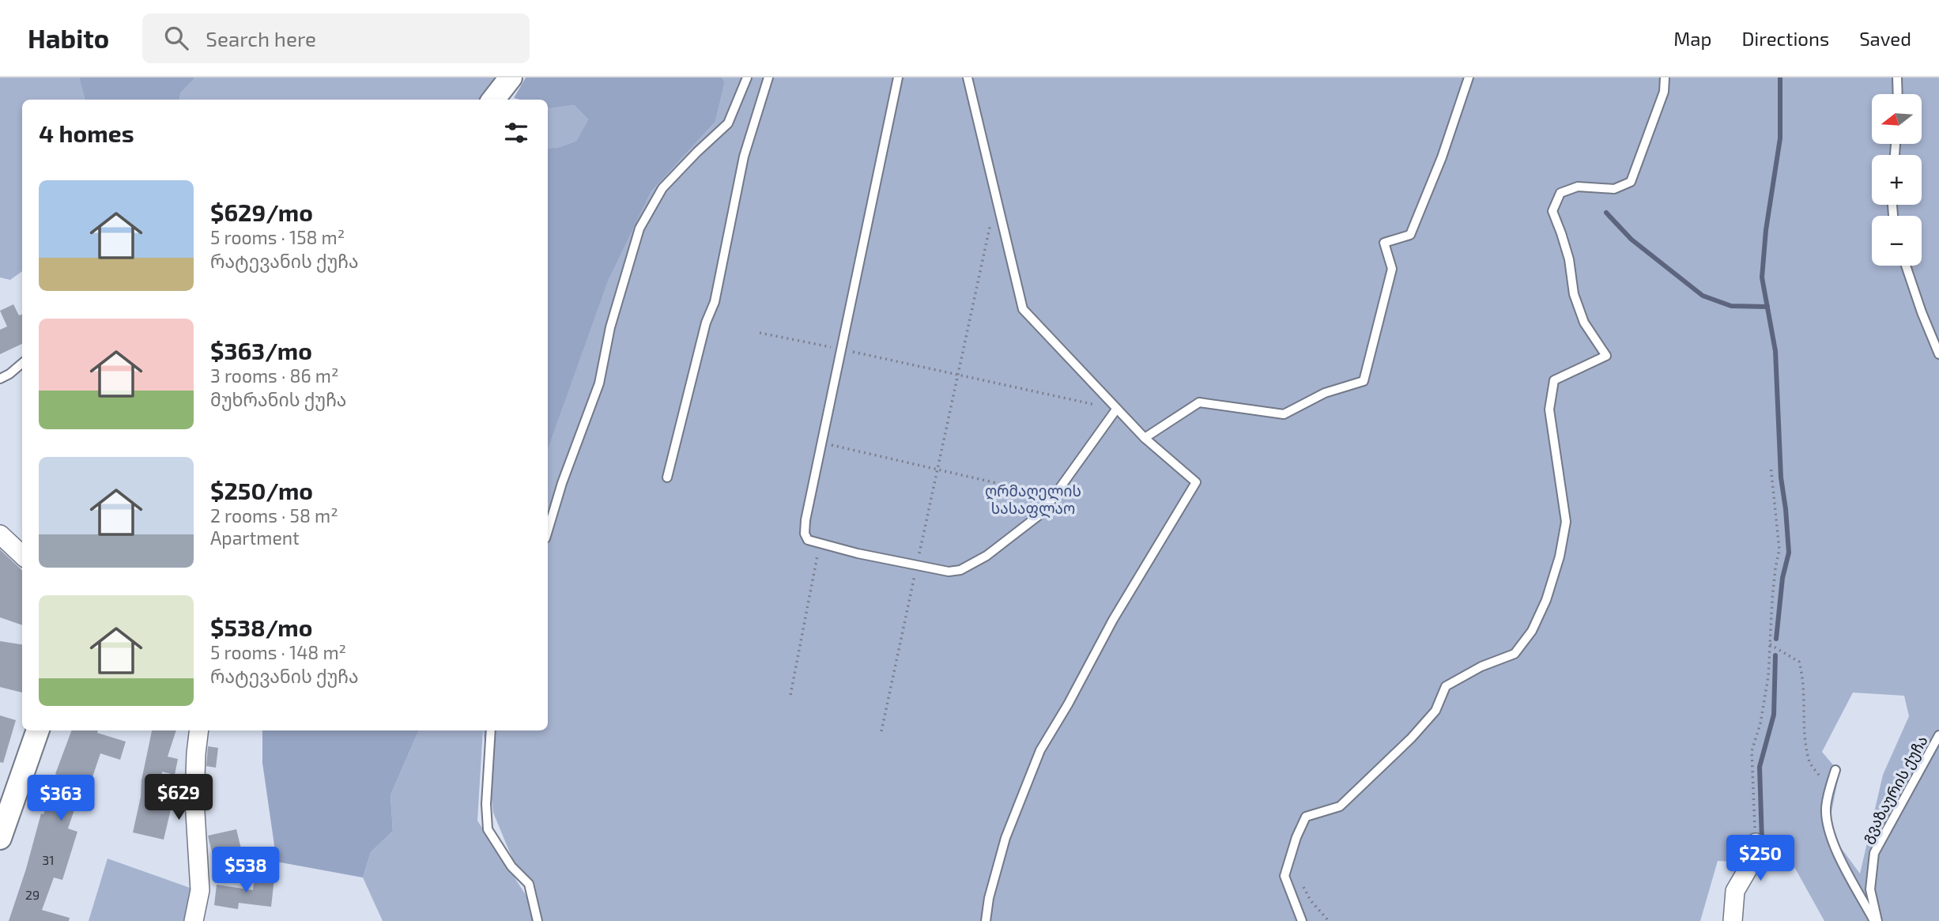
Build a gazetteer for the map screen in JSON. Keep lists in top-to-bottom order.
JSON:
{
  "streets": {
    "lane": ["გვაზაურის ქუჩა"]
  },
  "parks": ["ღრმაღელის სასაფლაო"],
  "house_numbers": ["31", "29"],
  "north": "left",
  "page": {
    "header": "Habito",
    "search": "Search here",
    "nav": ["Map", "Directions", "Saved"],
    "map_buttons": ["+", "−"],
    "heading": "4 homes",
    "list": [
      {
        "name": "$629/mo",
        "note": "5 rooms · 158 m² · რატევანის ქუჩა"
      },
      {
        "name": "$363/mo",
        "note": "3 rooms · 86 m² · მუხრანის ქუჩა"
      },
      {
        "name": "$250/mo",
        "note": "2 rooms · 58 m² · Apartment"
      },
      {
        "name": "$538/mo",
        "note": "5 rooms · 148 m² · რატევანის ქუჩა"
      }
    ],
    "price": [
      "$629",
      "$363",
      "$250",
      "$538"
    ]
  }
}
